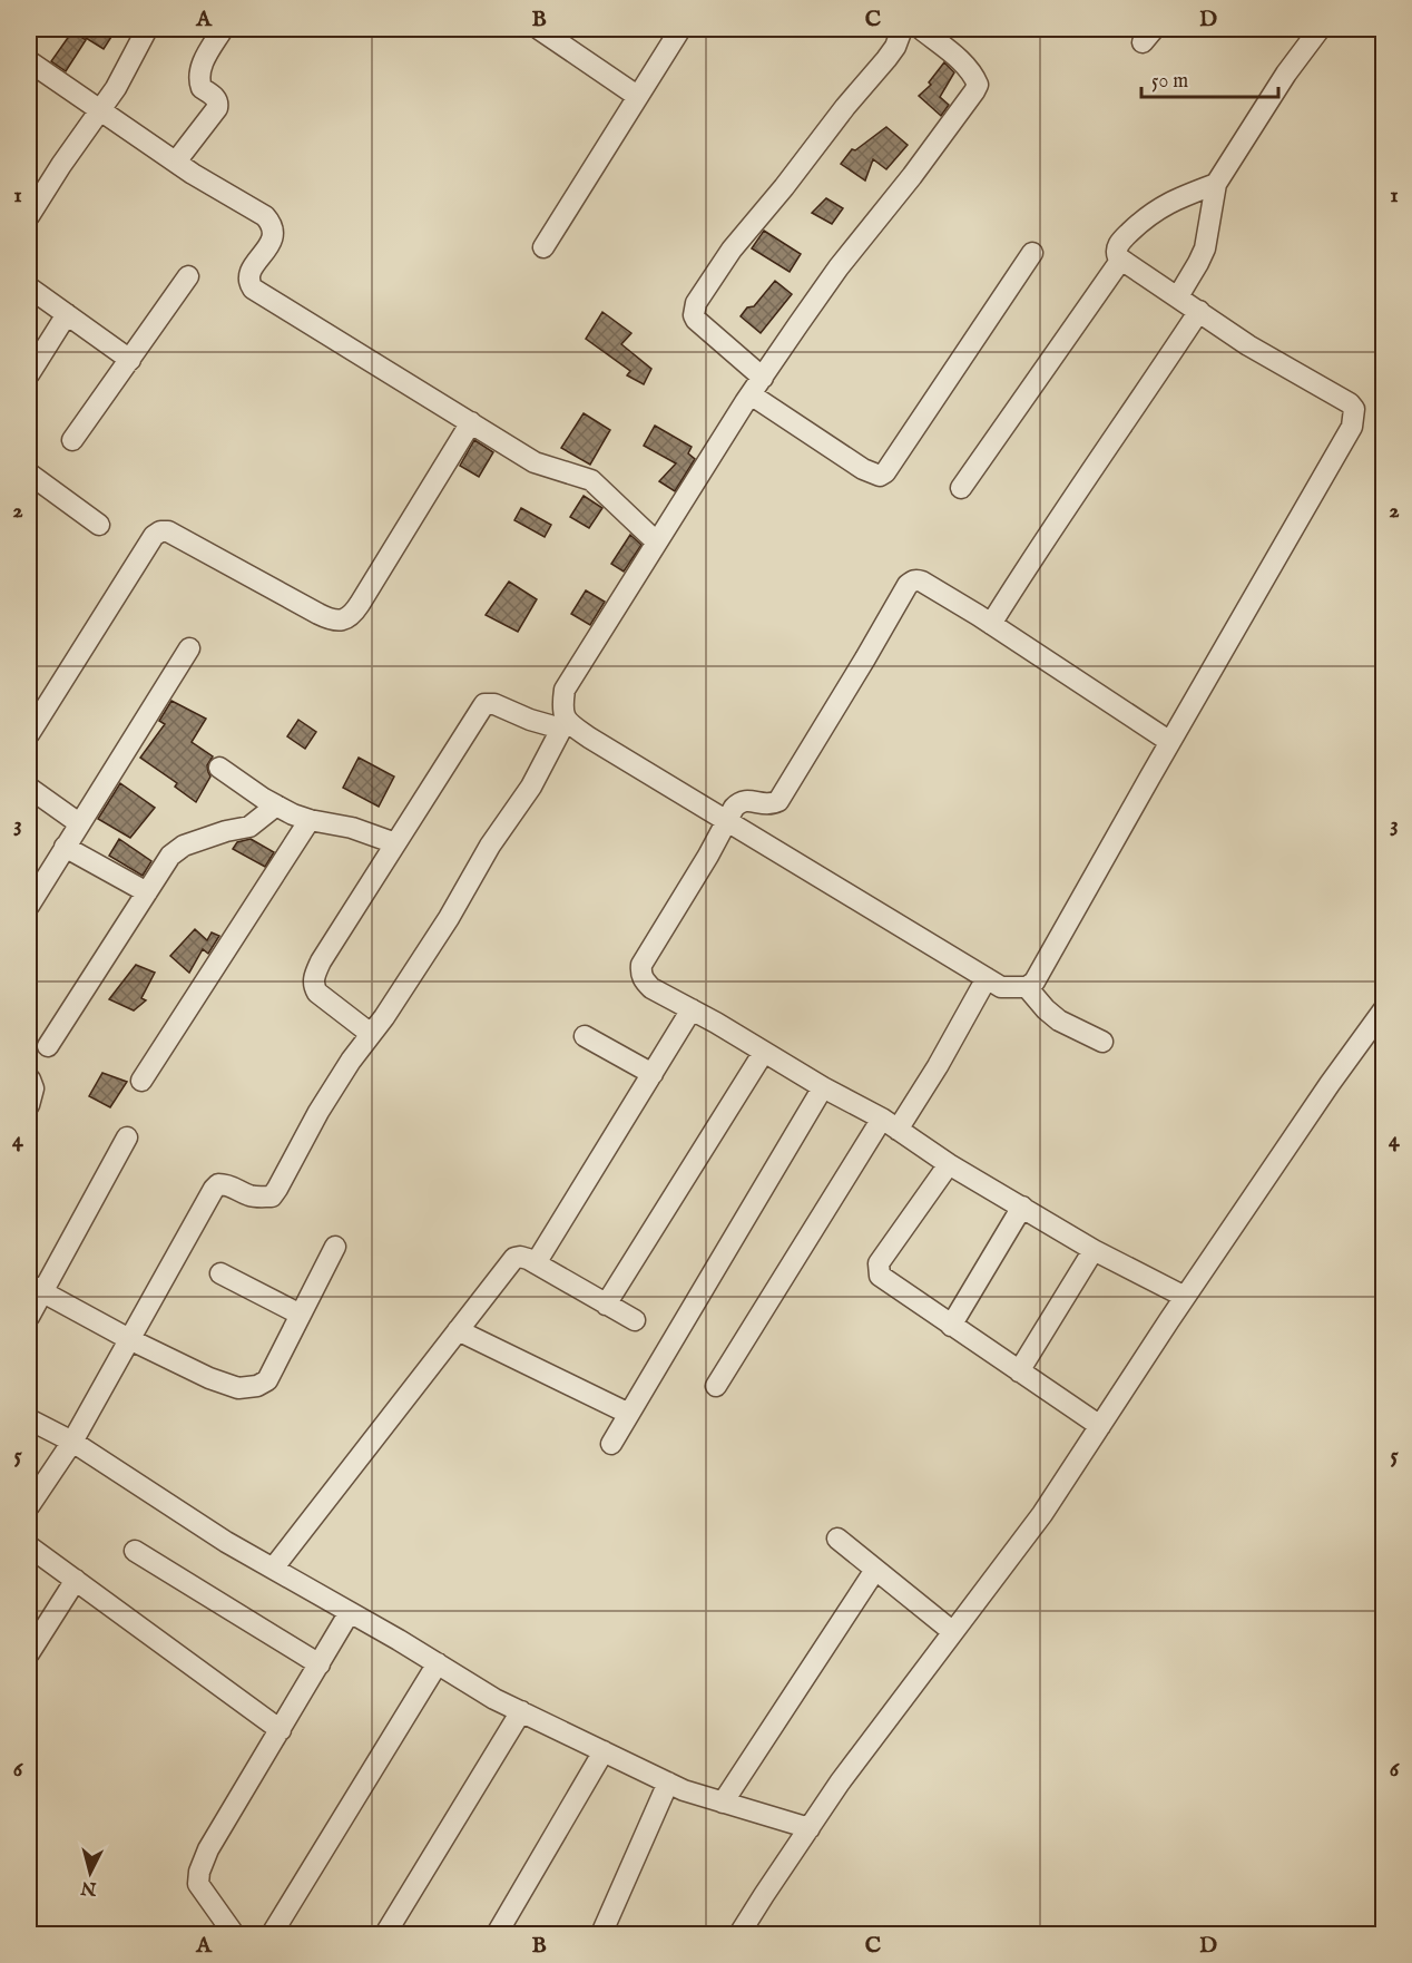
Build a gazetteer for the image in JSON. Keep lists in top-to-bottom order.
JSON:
{
  "scale_bar": "50 m",
  "north": "bottom",
  "grid": {
    "columns": [
      "A",
      "B",
      "C",
      "D"
    ],
    "rows": [
      "1",
      "2",
      "3",
      "4",
      "5",
      "6"
    ]
  }
}
